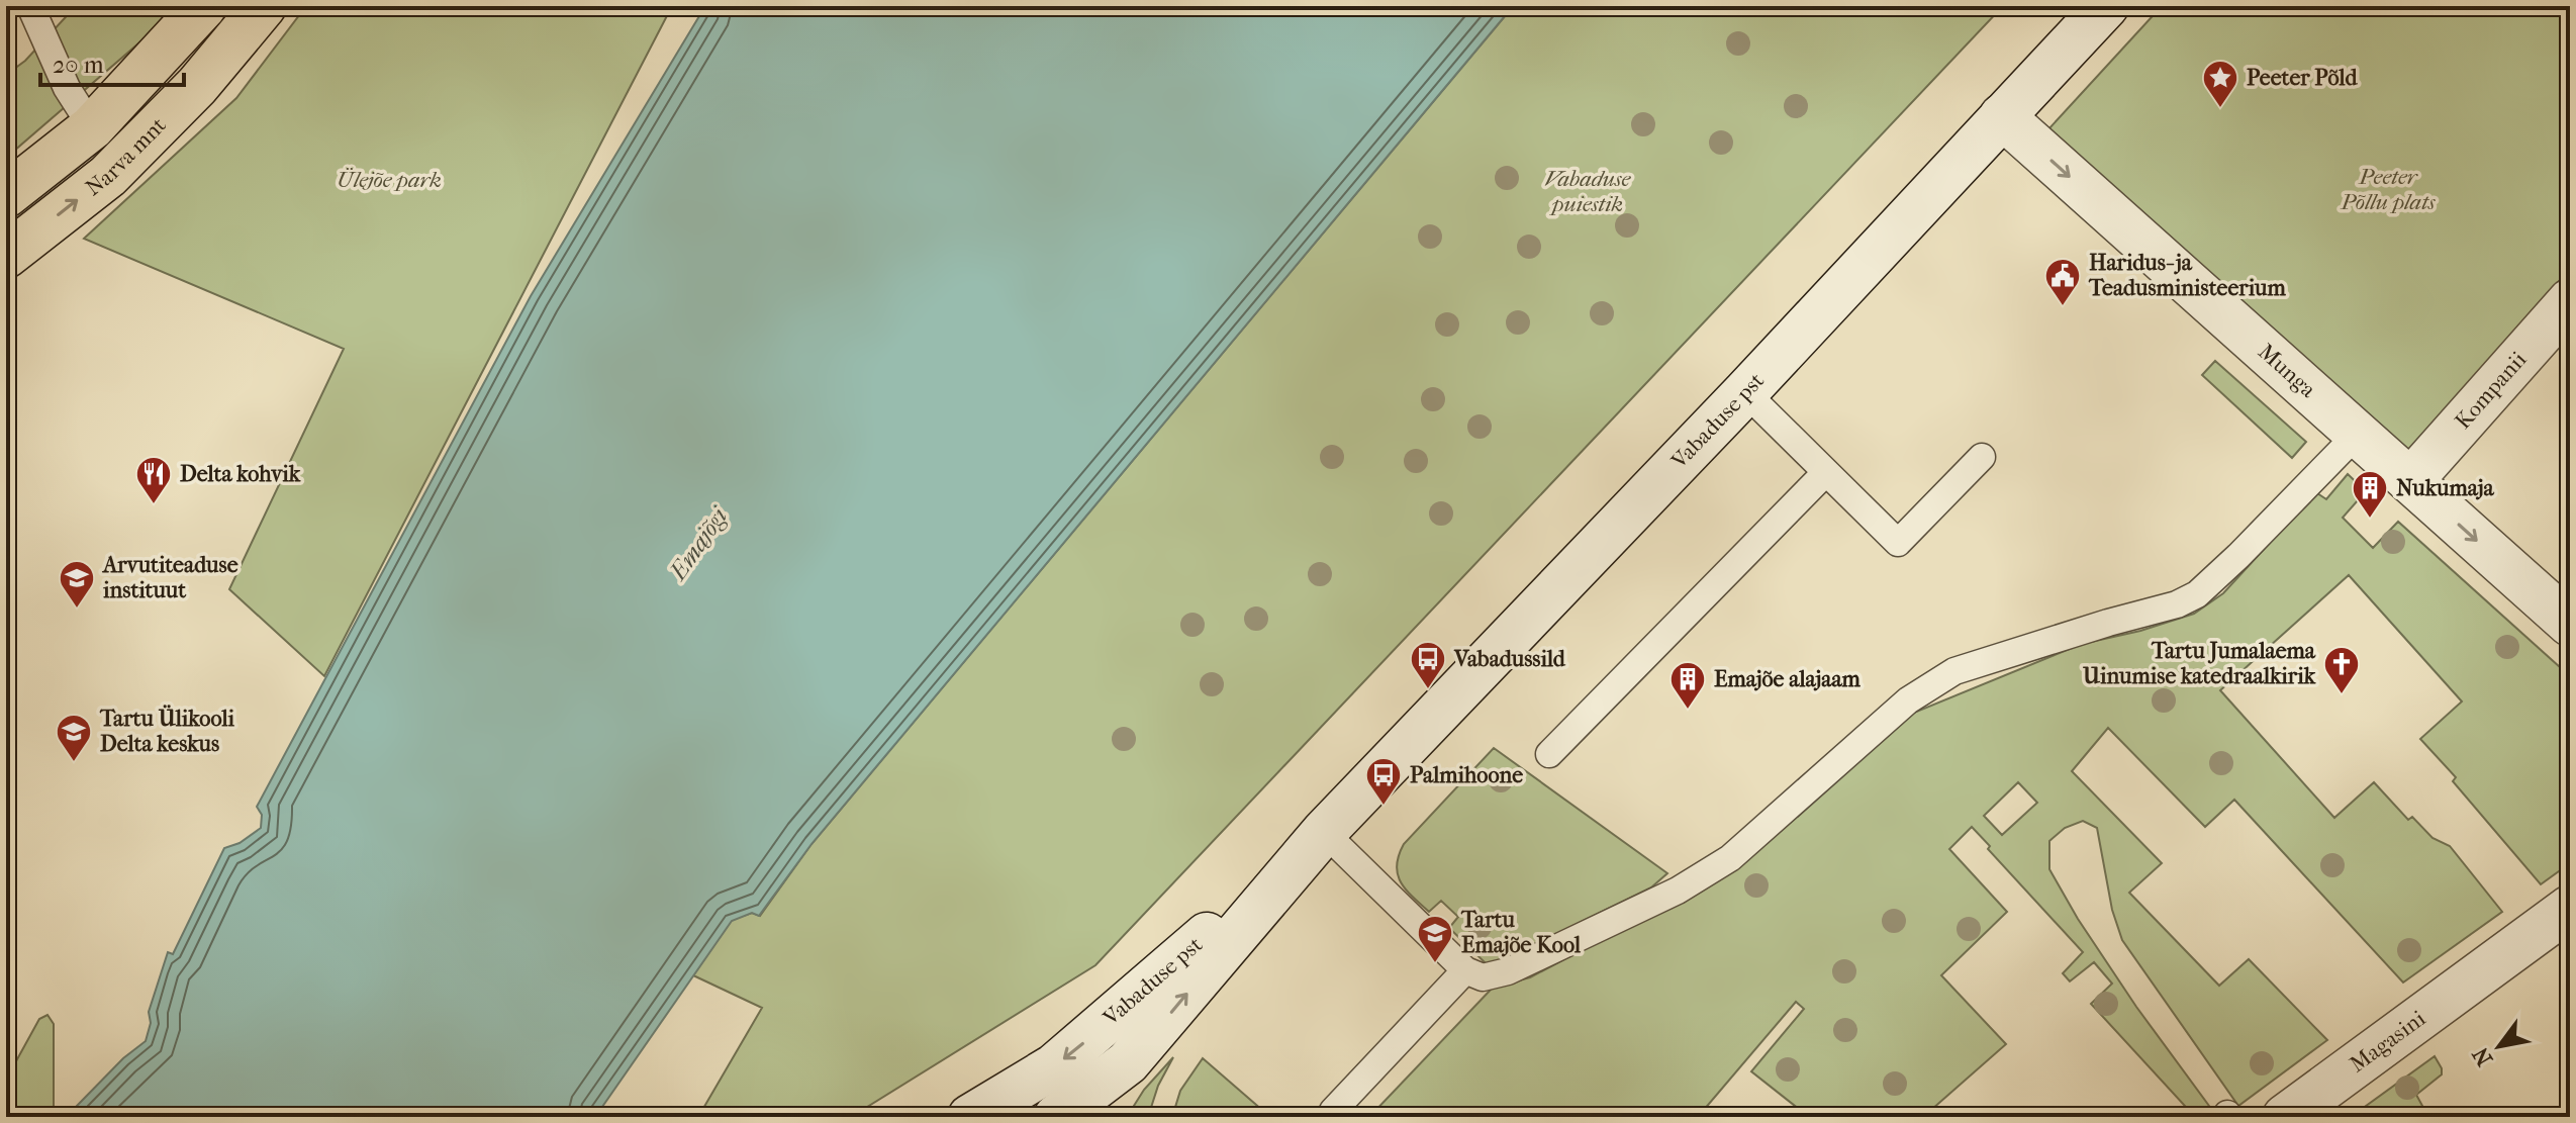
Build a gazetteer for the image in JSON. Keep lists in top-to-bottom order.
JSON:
{
  "streets": {
    "highway": ["Narva mnt"],
    "main road": [
      "Munga",
      "Kompanii",
      "Vabaduse pst",
      "Magasini"
    ]
  },
  "crossings": [
    ["Munga", "Kompanii"],
    ["Munga", "Vabaduse pst"]
  ],
  "one_way": ["Munga"],
  "water": ["Emajõgi"],
  "parks": ["Peeter Põllu plats", "Vabaduse puiestik", "Ülejõe park"],
  "places": {
    "place": ["Peeter Põld"],
    "public building": ["Haridus- ja Teadusministeerium"],
    "restaurant": ["Delta kohvik"],
    "building": ["Nukumaja", "Emajõe alajaam"],
    "school or university": ["Arvutiteaduse instituut", "Tartu Ülikooli Delta keskus", "Tartu Emajõe Kool"],
    "bus stop": ["Vabadussild", "Palmihoone"],
    "church": ["Tartu Jumalaema Uinumise katedraalkirik"]
  },
  "scale_bar": "20 m",
  "north": "bottom left"
}
